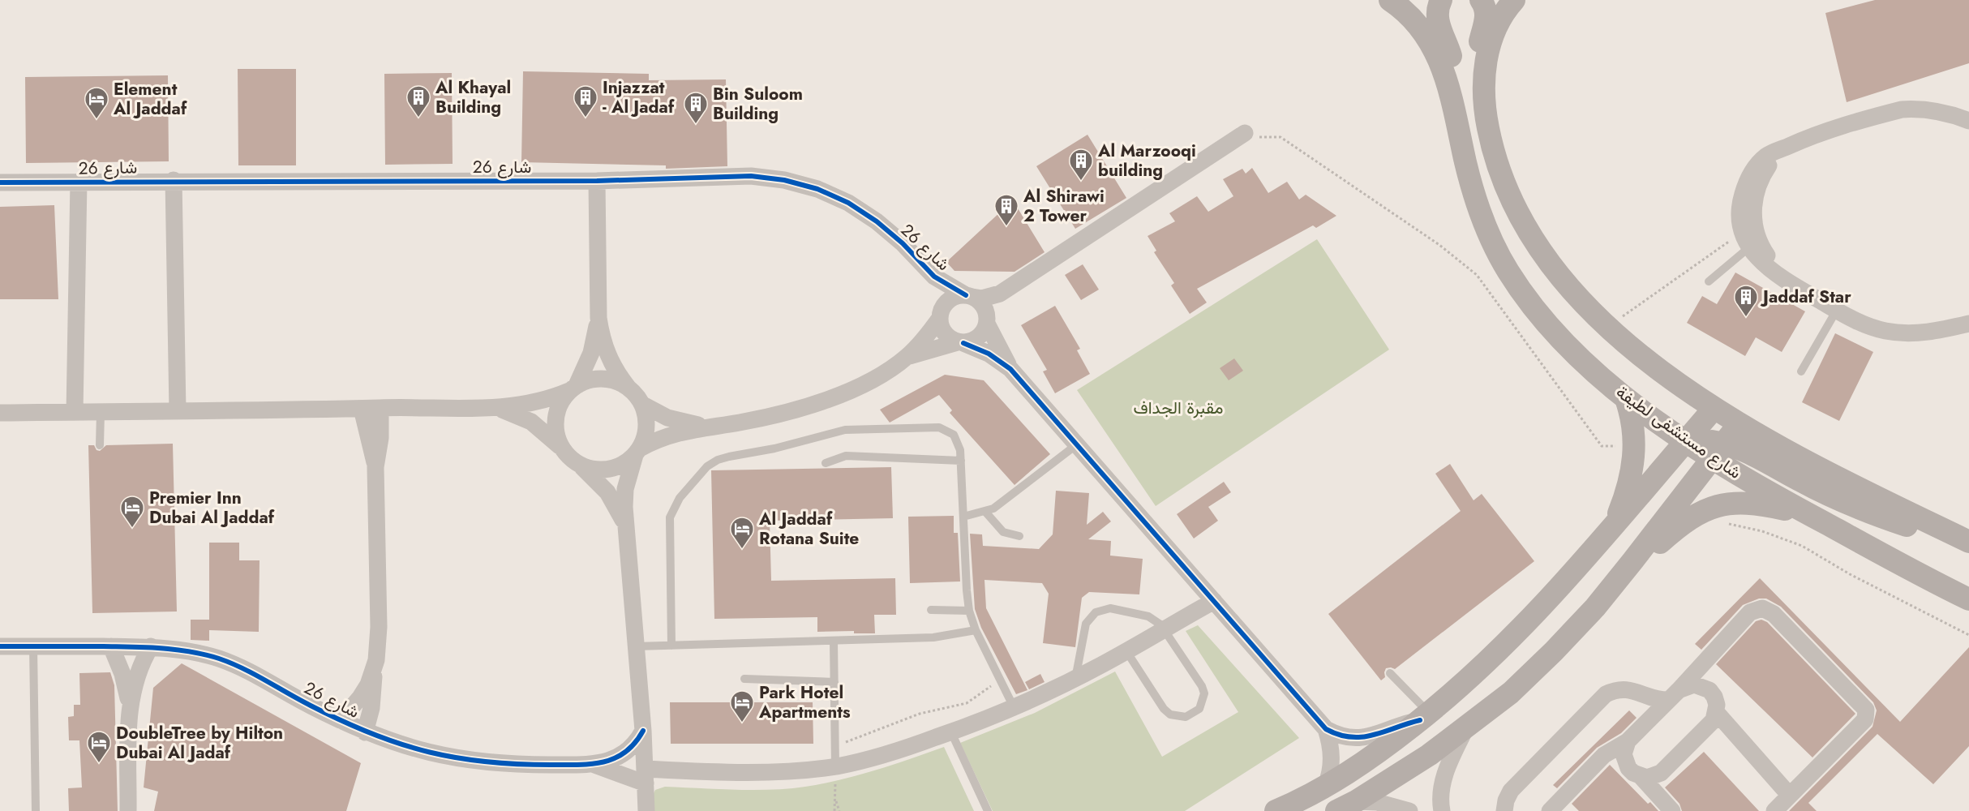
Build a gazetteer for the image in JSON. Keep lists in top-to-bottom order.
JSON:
{
  "streets": {
    "main road": ["شارع مستشفى لطيفة"],
    "street": ["شارع 26"]
  },
  "parks": ["مقبرة الجداف"],
  "places": {
    "building": [
      "Al Khayal Building",
      "Injazzat - Al Jadaf",
      "Bin Suloom Building",
      "Al Marzooqi building",
      "Al Shirawi 2 Tower",
      "Jaddaf Star"
    ],
    "hotel": [
      "Element Al Jaddaf",
      "Premier Inn Dubai Al Jaddaf",
      "Al Jaddaf Rotana Suite",
      "Park Hotel Apartments",
      "DoubleTree by Hilton Dubai Al Jadaf"
    ]
  }
}
